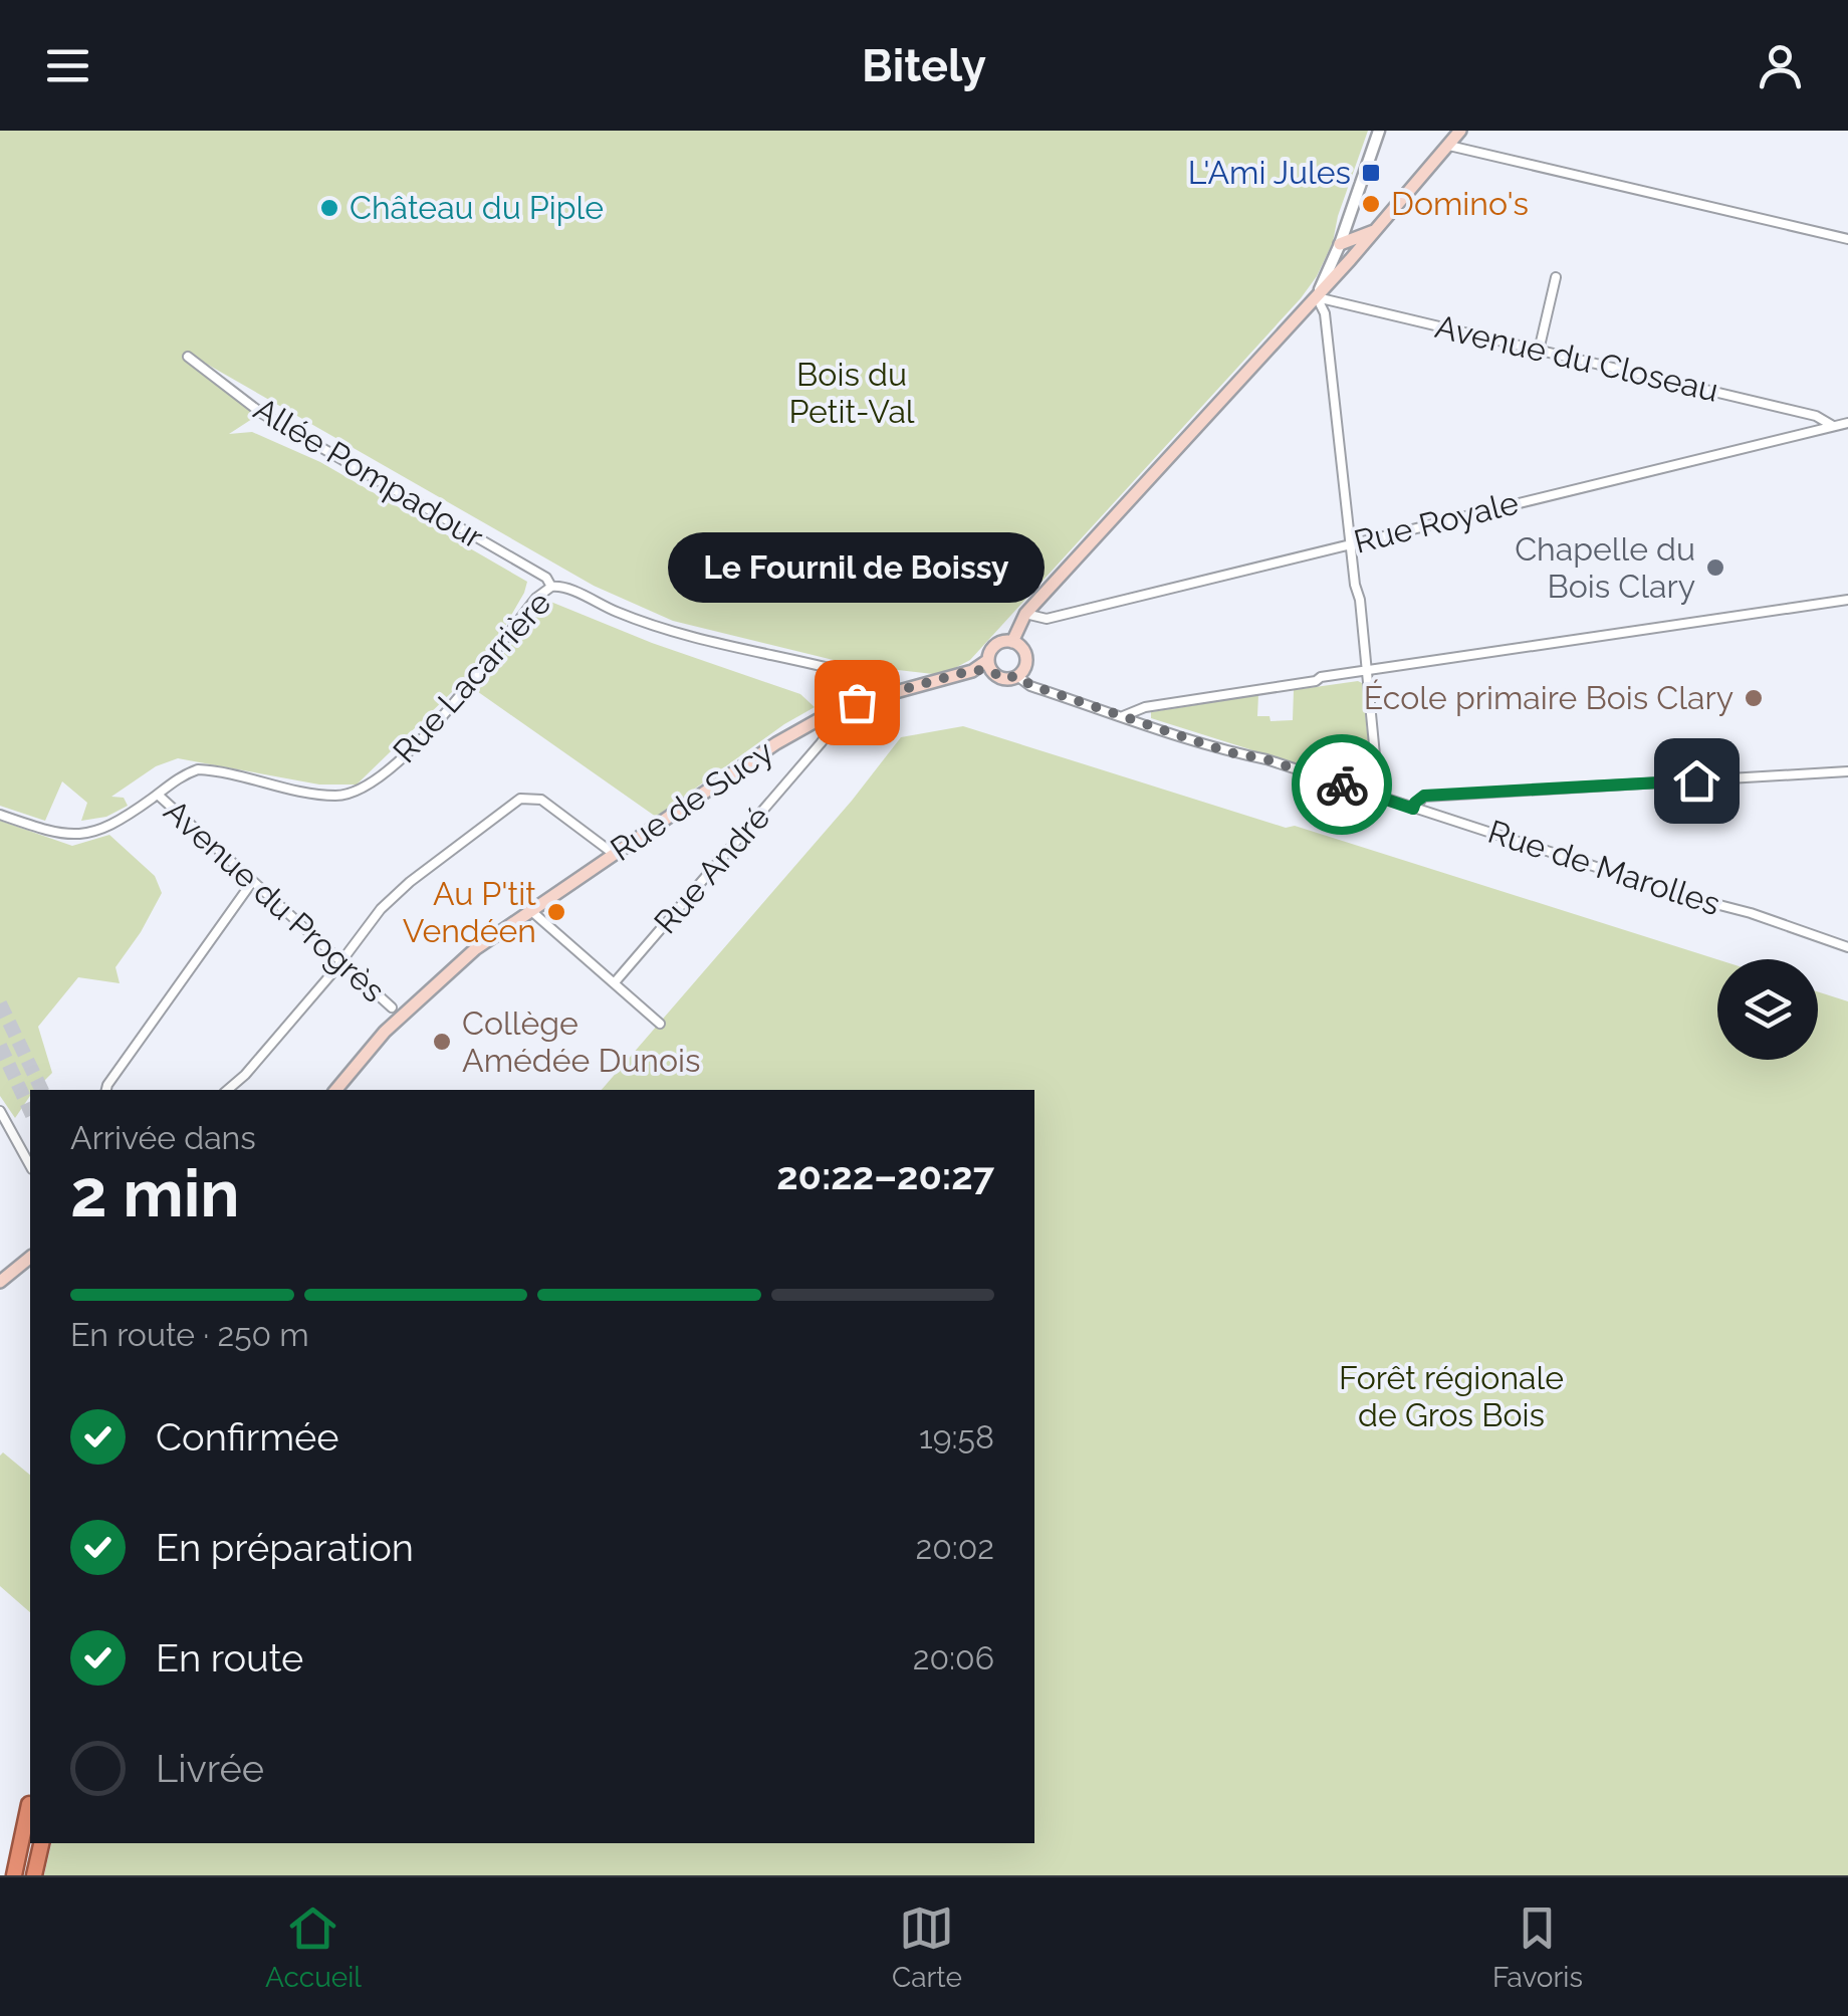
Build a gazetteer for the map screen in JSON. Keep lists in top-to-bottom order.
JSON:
{
  "streets": {
    "main road": ["Rue de Sucy"],
    "street": [
      "Avenue du Closeau",
      "Allée Pompadour",
      "Rue Royale",
      "Rue Lacarrière",
      "Rue de Marolles",
      "Rue André",
      "Avenue du Progrès"
    ]
  },
  "crossings": [
    ["Avenue du Closeau", "Rue Royale"],
    ["Allée Pompadour", "Rue Lacarrière"],
    ["Rue Lacarrière", "Rue de Sucy"],
    ["Rue Lacarrière", "Avenue du Progrès"],
    ["Rue de Sucy", "Rue de Marolles"],
    ["Rue de Sucy", "Rue André"]
  ],
  "parks": ["Bois du Petit-Val", "Forêt régionale de Gros Bois"],
  "places": {
    "transit": ["L'Ami Jules"],
    "other": [
      "Domino's",
      "Château du Piple",
      "Chapelle du Bois Clary",
      "École primaire Bois Clary",
      "Le Fournil de Boissy",
      "Au P'tit Vendéen",
      "Collège Amédée Dunois"
    ]
  },
  "page": {
    "header": "Bitely",
    "bubble": "Le Fournil de Boissy",
    "heading": ["2 min", "Arrivée dans", "20:22–20:27"],
    "bar": "En route · 250 m",
    "list": [
      ["Confirmée", "19:58"],
      ["En préparation", "20:02"],
      ["En route", "20:06"],
      "Livrée"
    ],
    "tabs": ["Accueil", "Carte", "Favoris"]
  }
}
